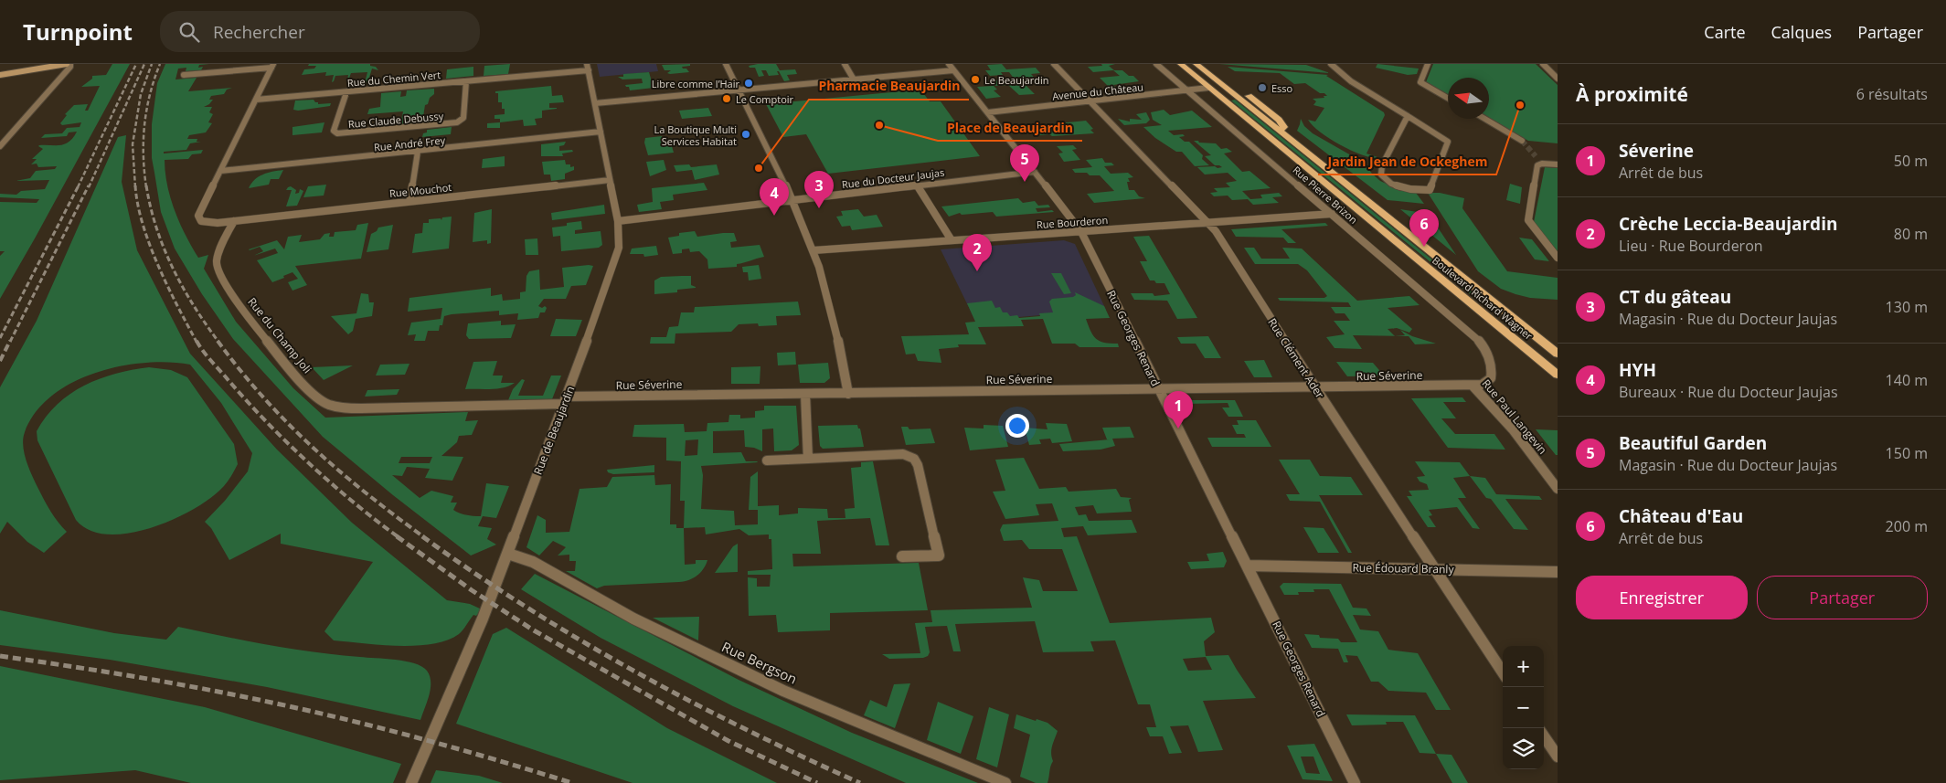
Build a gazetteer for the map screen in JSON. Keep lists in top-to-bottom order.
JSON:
{
  "streets": {
    "main road": ["Boulevard Richard Wagner"],
    "street": [
      "Rue du Chemin Vert",
      "Avenue du Château",
      "Rue Claude Debussy",
      "Rue André Frey",
      "Rue du Docteur Jaujas",
      "Rue Mouchot",
      "Rue Pierre Brizon",
      "Rue Bourderon",
      "Rue du Champ Joli",
      "Rue Georges Renard",
      "Rue Clément Ader",
      "Rue Séverine",
      "Rue Paul Langevin",
      "Rue de Beaujardin",
      "Rue Édouard Branly",
      "Rue Bergson"
    ]
  },
  "crossings": [
    ["Rue du Chemin Vert", "Rue Claude Debussy"],
    ["Rue du Chemin Vert", "Rue de Beaujardin"],
    ["Avenue du Château", "Rue Pierre Brizon"],
    ["Avenue du Château", "Boulevard Richard Wagner"],
    ["Avenue du Château", "Rue Georges Renard"],
    ["Avenue du Château", "Rue Clément Ader"],
    ["Rue André Frey", "Rue de Beaujardin"],
    ["Rue du Docteur Jaujas", "Rue Georges Renard"],
    ["Rue du Docteur Jaujas", "Rue de Beaujardin"],
    ["Rue Mouchot", "Rue du Champ Joli"],
    ["Rue Mouchot", "Rue de Beaujardin"],
    ["Rue Pierre Brizon", "Rue Bourderon"],
    ["Rue Pierre Brizon", "Rue Paul Langevin"],
    ["Rue Bourderon", "Rue Georges Renard"],
    ["Rue Bourderon", "Rue Clément Ader"],
    ["Rue du Champ Joli", "Rue Séverine"],
    ["Rue du Champ Joli", "Rue de Beaujardin"],
    ["Rue Georges Renard", "Rue Séverine"],
    ["Rue Georges Renard", "Rue Édouard Branly"],
    ["Rue Clément Ader", "Rue Séverine"],
    ["Rue Clément Ader", "Rue Édouard Branly"],
    ["Rue Séverine", "Rue Paul Langevin"],
    ["Rue Séverine", "Rue de Beaujardin"],
    ["Rue de Beaujardin", "Rue Bergson"]
  ],
  "places": [
    "Le Beaujardin",
    "Libre comme l’Hair",
    "Esso",
    "Le Comptoir",
    "Jardin Jean de Ockeghem",
    "Place de Beaujardin",
    "La Boutique Multi Services Habitat",
    "Pharmacie Beaujardin"
  ],
  "north": "left",
  "page": {
    "header": "Turnpoint",
    "search": "Rechercher",
    "nav": ["Carte", "Calques", "Partager"],
    "heading": ["À proximité", "6 résultats"],
    "list": [
      {
        "mark": "1",
        "name": "Séverine",
        "note": "Arrêt de bus",
        "value": "50 m"
      },
      {
        "mark": "2",
        "name": "Crèche Leccia-Beaujardin",
        "note": "Lieu · Rue Bourderon",
        "value": "80 m"
      },
      {
        "mark": "3",
        "name": "CT du gâteau",
        "note": "Magasin · Rue du Docteur Jaujas",
        "value": "130 m"
      },
      {
        "mark": "4",
        "name": "HYH",
        "note": "Bureaux · Rue du Docteur Jaujas",
        "value": "140 m"
      },
      {
        "mark": "5",
        "name": "Beautiful Garden",
        "note": "Magasin · Rue du Docteur Jaujas",
        "value": "150 m"
      },
      {
        "mark": "6",
        "name": "Château d'Eau",
        "note": "Arrêt de bus",
        "value": "200 m"
      }
    ],
    "pins": [
      "5",
      "3",
      "4",
      "6",
      "2",
      "1"
    ],
    "buttons": ["Enregistrer", "Partager"],
    "map_buttons": ["+", "−"]
  }
}
